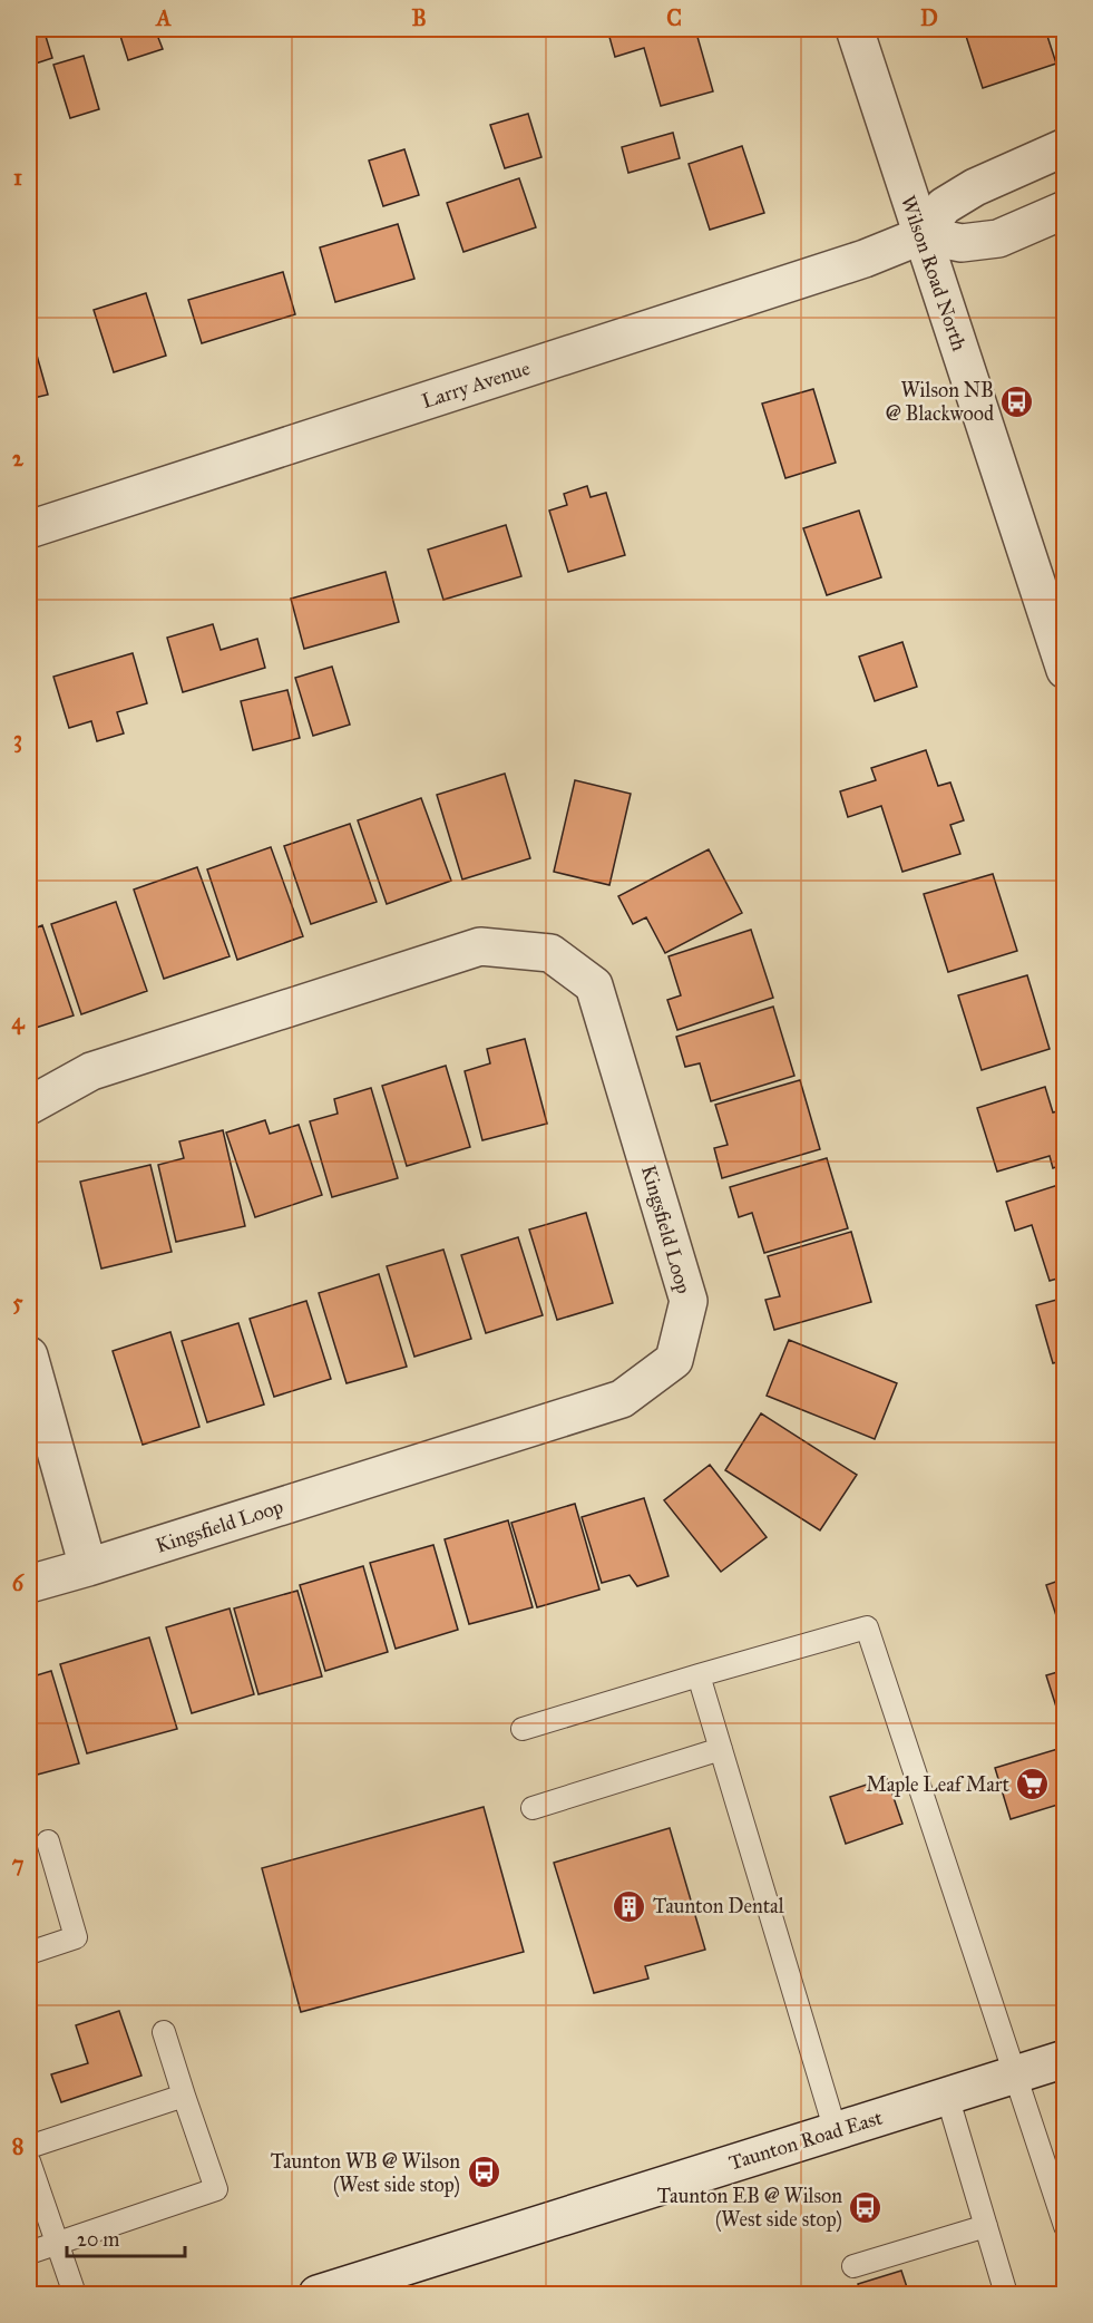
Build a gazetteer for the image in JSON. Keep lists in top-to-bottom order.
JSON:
{
  "streets": {
    "street": [
      "Wilson Road North",
      "Larry Avenue",
      "Kingsfield Loop",
      "Taunton Road East"
    ]
  },
  "crossings": [
    ["Wilson Road North", "Larry Avenue"]
  ],
  "places": {
    "bus stop": ["Wilson NB @ Blackwood", "Taunton WB @ Wilson (West side stop)", "Taunton EB @ Wilson (West side stop)"],
    "supermarket": ["Maple Leaf Mart"],
    "building": ["Taunton Dental"]
  },
  "scale_bar": "20 m",
  "grid": {
    "columns": [
      "A",
      "B",
      "C",
      "D"
    ],
    "rows": [
      "1",
      "2",
      "3",
      "4",
      "5",
      "6",
      "7",
      "8"
    ]
  }
}
